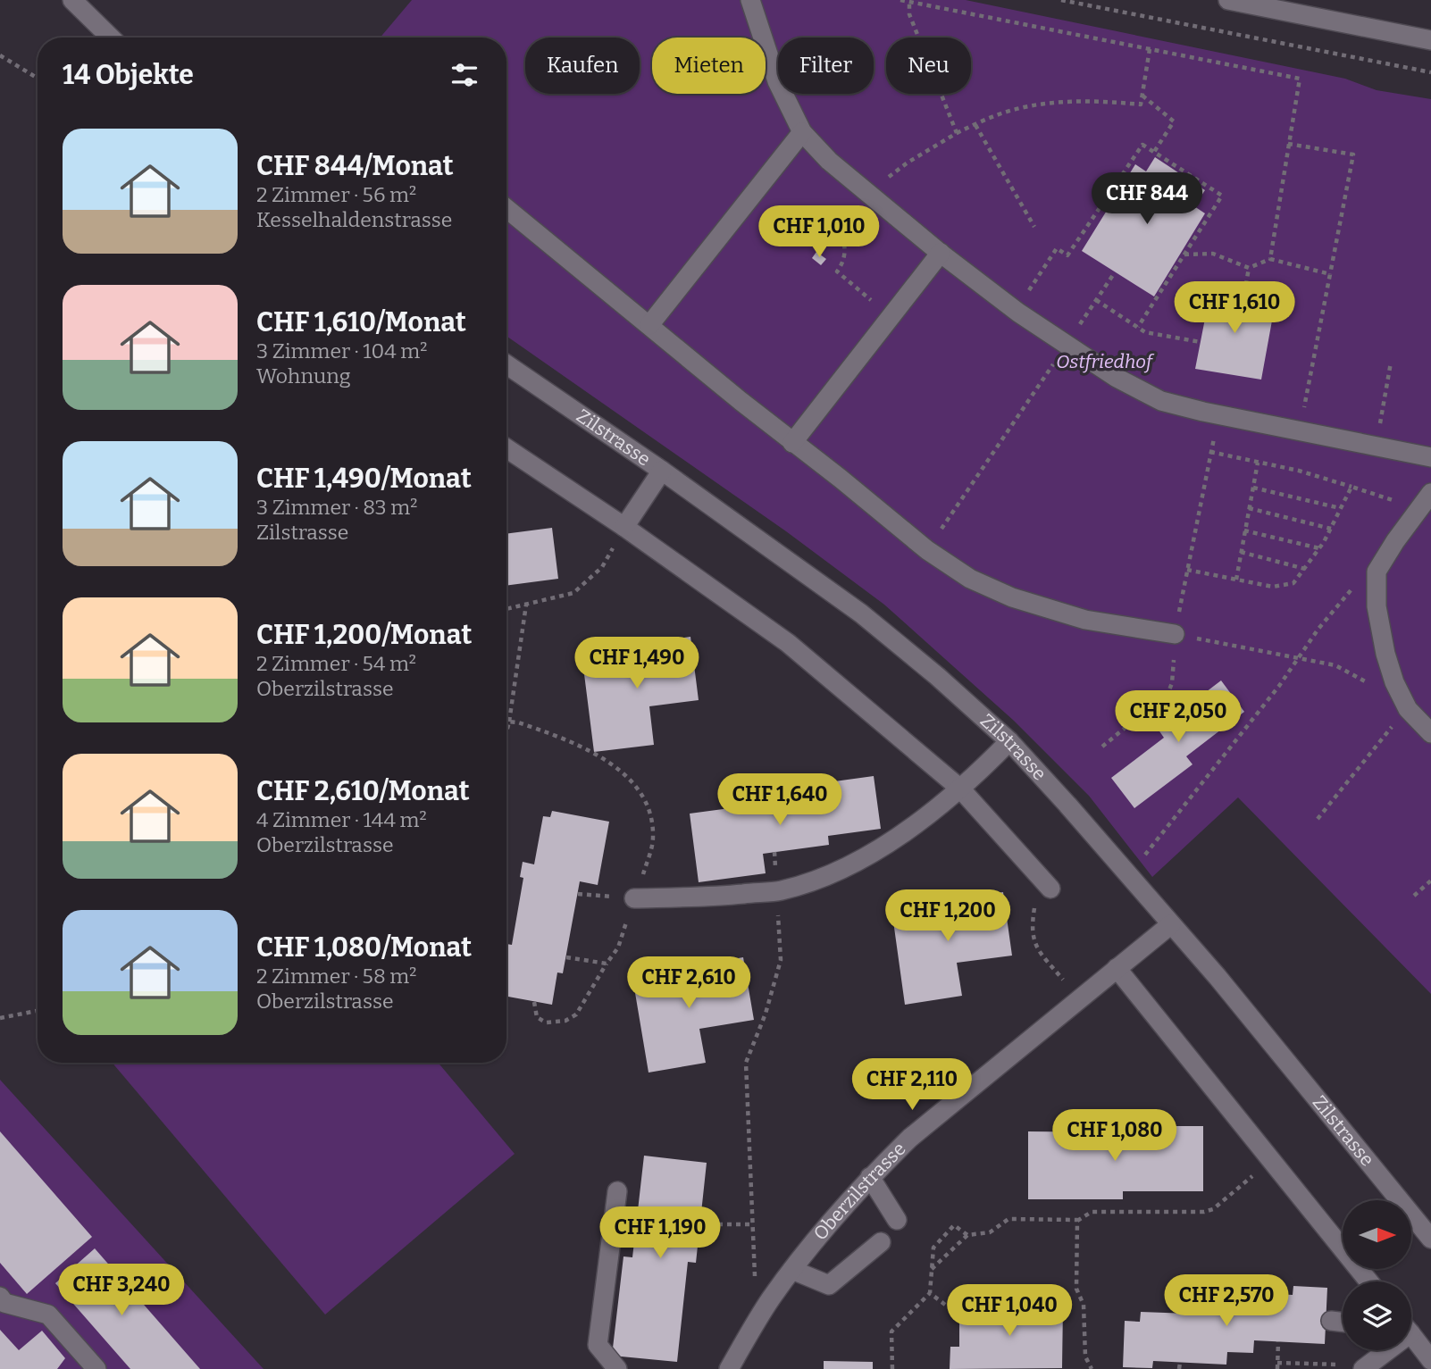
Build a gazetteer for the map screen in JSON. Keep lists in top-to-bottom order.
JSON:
{
  "streets": {
    "street": ["Zilstrasse", "Oberzilstrasse"]
  },
  "crossings": [
    ["Zilstrasse", "Oberzilstrasse"]
  ],
  "parks": ["Ostfriedhof"],
  "north": "right",
  "page": {
    "chip": [
      "Kaufen",
      "Mieten",
      "Filter",
      "Neu"
    ],
    "heading": "14 Objekte",
    "list": [
      {
        "name": "CHF 844/Monat",
        "note": "2 Zimmer · 56 m² · Kesselhaldenstrasse"
      },
      {
        "name": "CHF 1,610/Monat",
        "note": "3 Zimmer · 104 m² · Wohnung"
      },
      {
        "name": "CHF 1,490/Monat",
        "note": "3 Zimmer · 83 m² · Zilstrasse"
      },
      {
        "name": "CHF 1,200/Monat",
        "note": "2 Zimmer · 54 m² · Oberzilstrasse"
      },
      {
        "name": "CHF 2,610/Monat",
        "note": "4 Zimmer · 144 m² · Oberzilstrasse"
      },
      {
        "name": "CHF 1,080/Monat",
        "note": "2 Zimmer · 58 m² · Oberzilstrasse"
      }
    ],
    "price": [
      "CHF 844",
      "CHF 1,010",
      "CHF 1,610",
      "CHF 1,490",
      "CHF 2,050",
      "CHF 1,640",
      "CHF 1,200",
      "CHF 2,610",
      "CHF 2,110",
      "CHF 1,080",
      "CHF 1,190",
      "CHF 3,240",
      "CHF 2,570",
      "CHF 1,040"
    ]
  }
}
